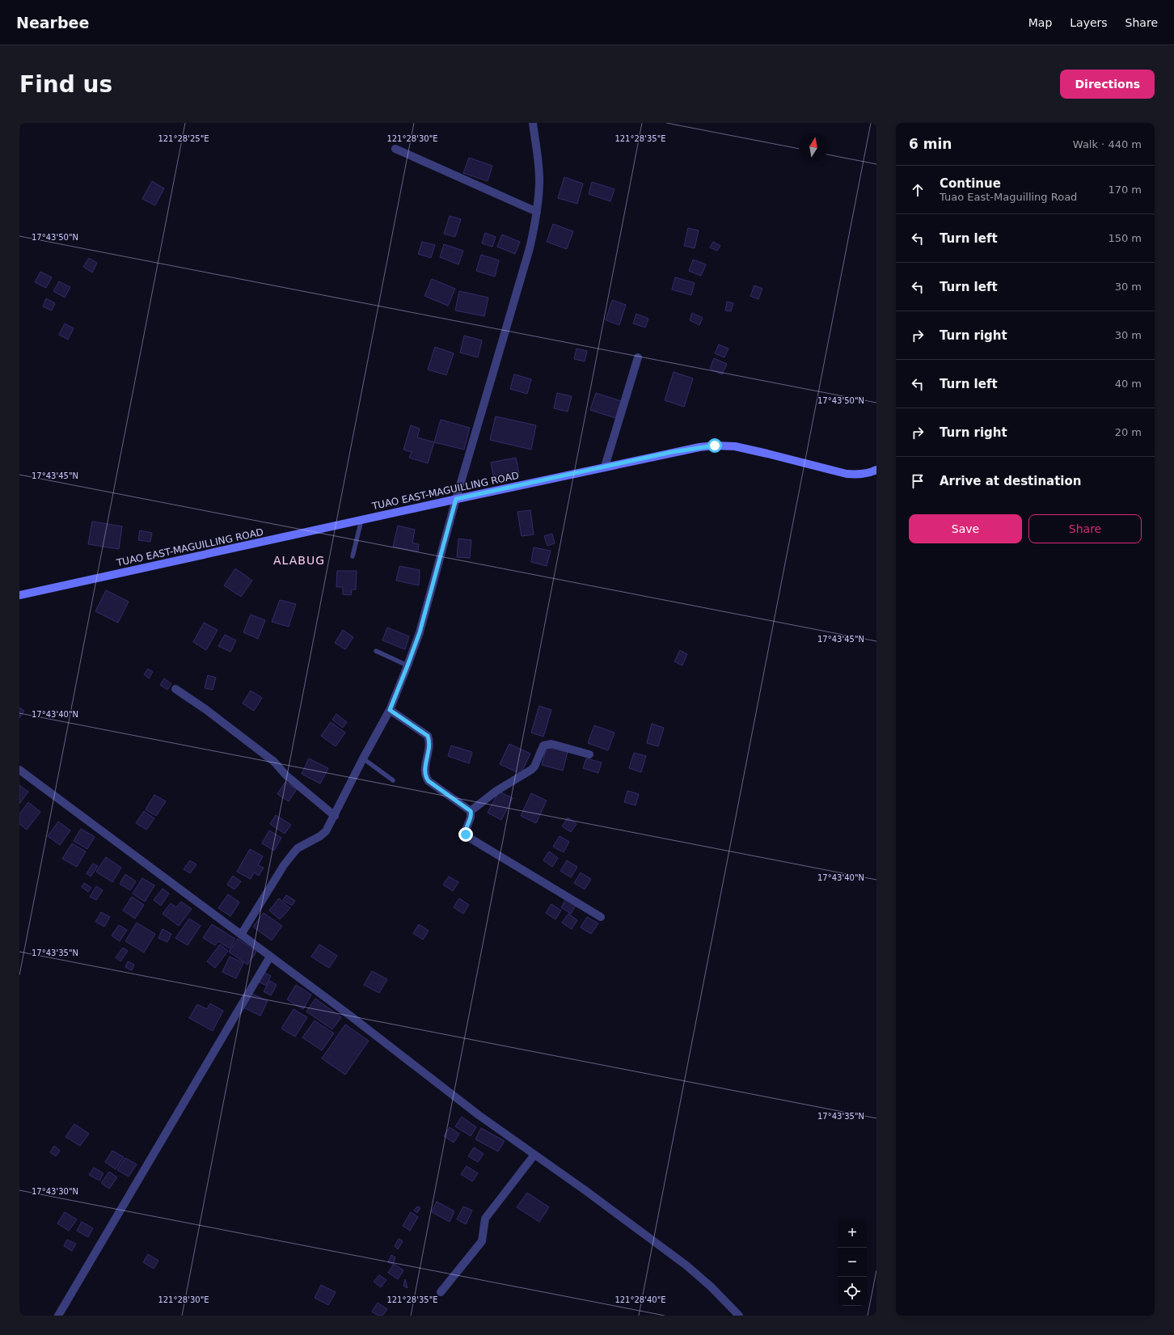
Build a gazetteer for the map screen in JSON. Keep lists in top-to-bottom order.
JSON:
{
  "streets": {
    "main road": ["TUAO EAST-MAGUILLING ROAD"]
  },
  "districts": ["ALABUG"],
  "north": "top",
  "page": {
    "header": "Nearbee",
    "nav": ["Map", "Layers", "Share"],
    "buttons": [
      "Directions",
      ["Save", "Share"]
    ],
    "title": "Find us",
    "heading": ["6 min", "Walk · 440 m"],
    "list": [
      ["Continue", "Tuao East-Maguilling Road", "170 m"],
      ["Turn left", "150 m"],
      ["Turn left", "30 m"],
      ["Turn right", "30 m"],
      ["Turn left", "40 m"],
      ["Turn right", "20 m"],
      "Arrive at destination"
    ],
    "map_buttons": ["+", "−"]
  },
  "coordinates": [
    "121°28'25\"E",
    "121°28'30\"E",
    "121°28'35\"E",
    "17°43'50\"N",
    "17°43'45\"N",
    "17°43'40\"N",
    "17°43'35\"N",
    "17°43'30\"N",
    "121°28'40\"E"
  ]
}
